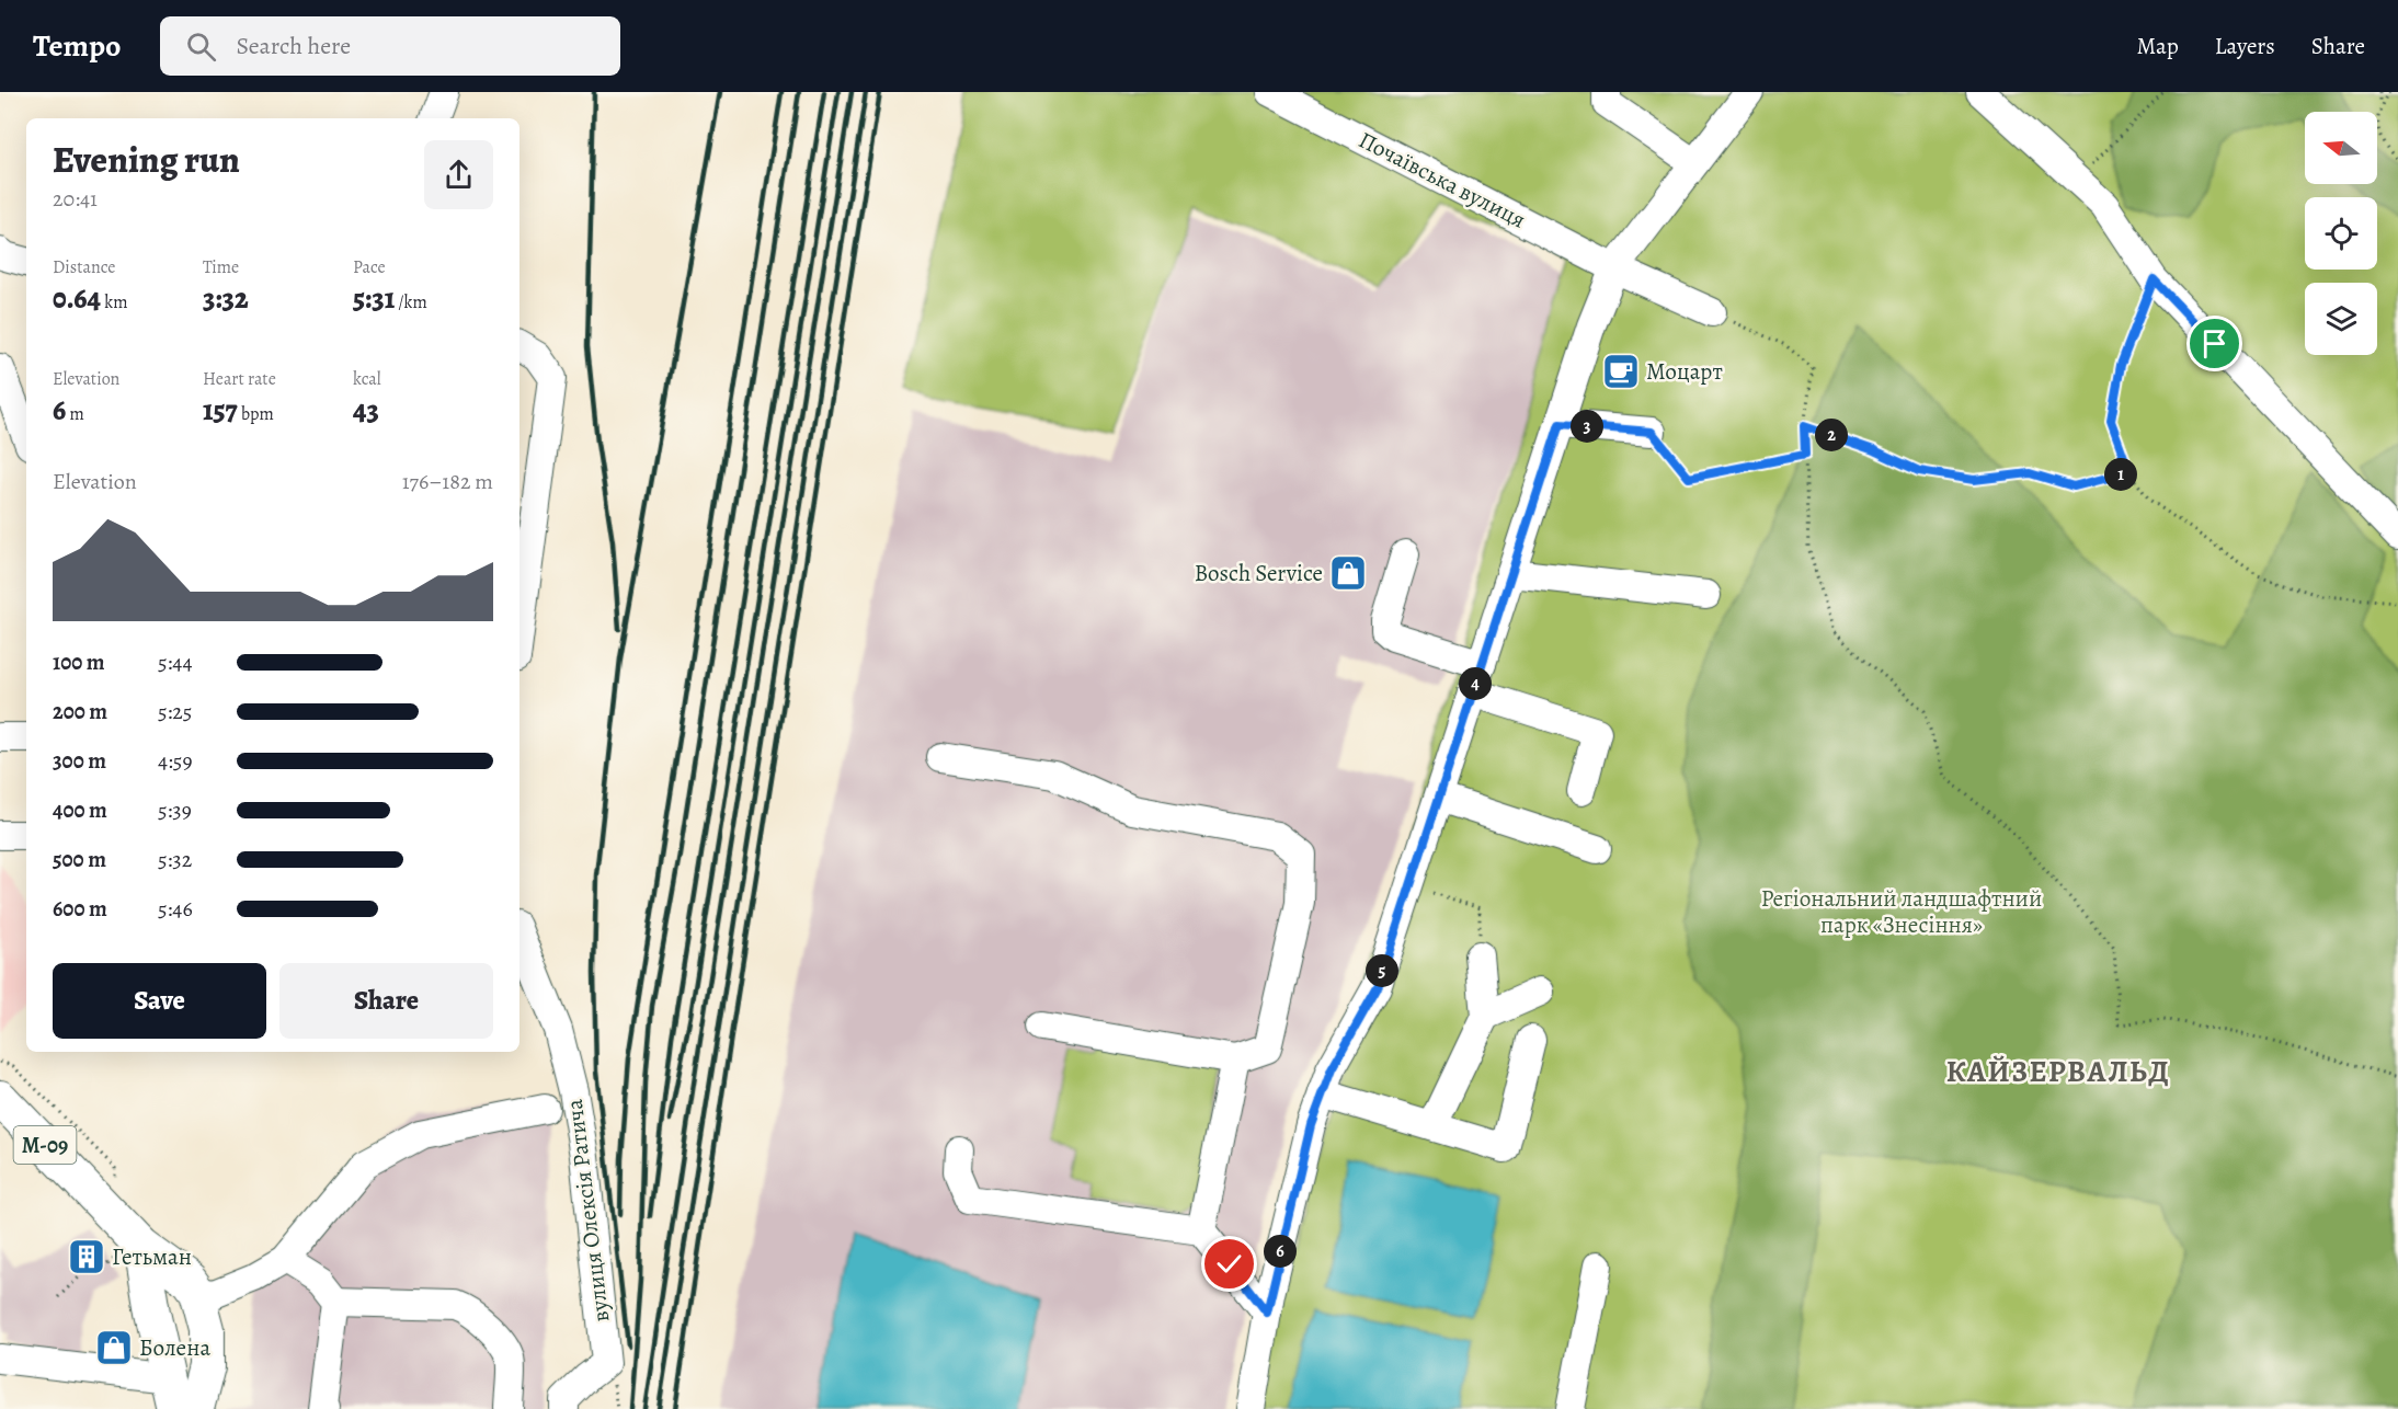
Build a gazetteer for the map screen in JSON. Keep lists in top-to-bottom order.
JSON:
{
  "streets": {
    "main road": ["М-09"],
    "street": ["Почаївська вулиця", "вулиця Олексія Ратича"]
  },
  "districts": ["КАЙЗЕРВАЛЬД"],
  "parks": ["Регіональний ландшафтний парк «Знесіння»"],
  "places": {
    "cafe": ["Моцарт"],
    "shop": ["Bosch Service", "Болена"],
    "building": ["Гетьман"]
  },
  "north": "left",
  "page": {
    "header": "Tempo",
    "search": "Search here",
    "nav": ["Map", "Layers", "Share"],
    "heading": ["Evening run", "20:41"],
    "stats": [
      ["Distance", "0.64 km"],
      ["Time", "3:32"],
      ["Pace", "5:31 /km"],
      ["Elevation", "6 m"],
      ["Heart rate", "157 bpm"],
      ["kcal", "43"]
    ],
    "pins": [
      "3",
      "2",
      "1",
      "4",
      "5",
      "6"
    ],
    "chart": ["Elevation", "176–182 m"],
    "list": [
      {
        "name": "100 m",
        "note": "5:44"
      },
      {
        "name": "200 m",
        "note": "5:25"
      },
      {
        "name": "300 m",
        "note": "4:59"
      },
      {
        "name": "400 m",
        "note": "5:39"
      },
      {
        "name": "500 m",
        "note": "5:32"
      },
      {
        "name": "600 m",
        "note": "5:46"
      }
    ],
    "buttons": ["Save", "Share"]
  }
}
